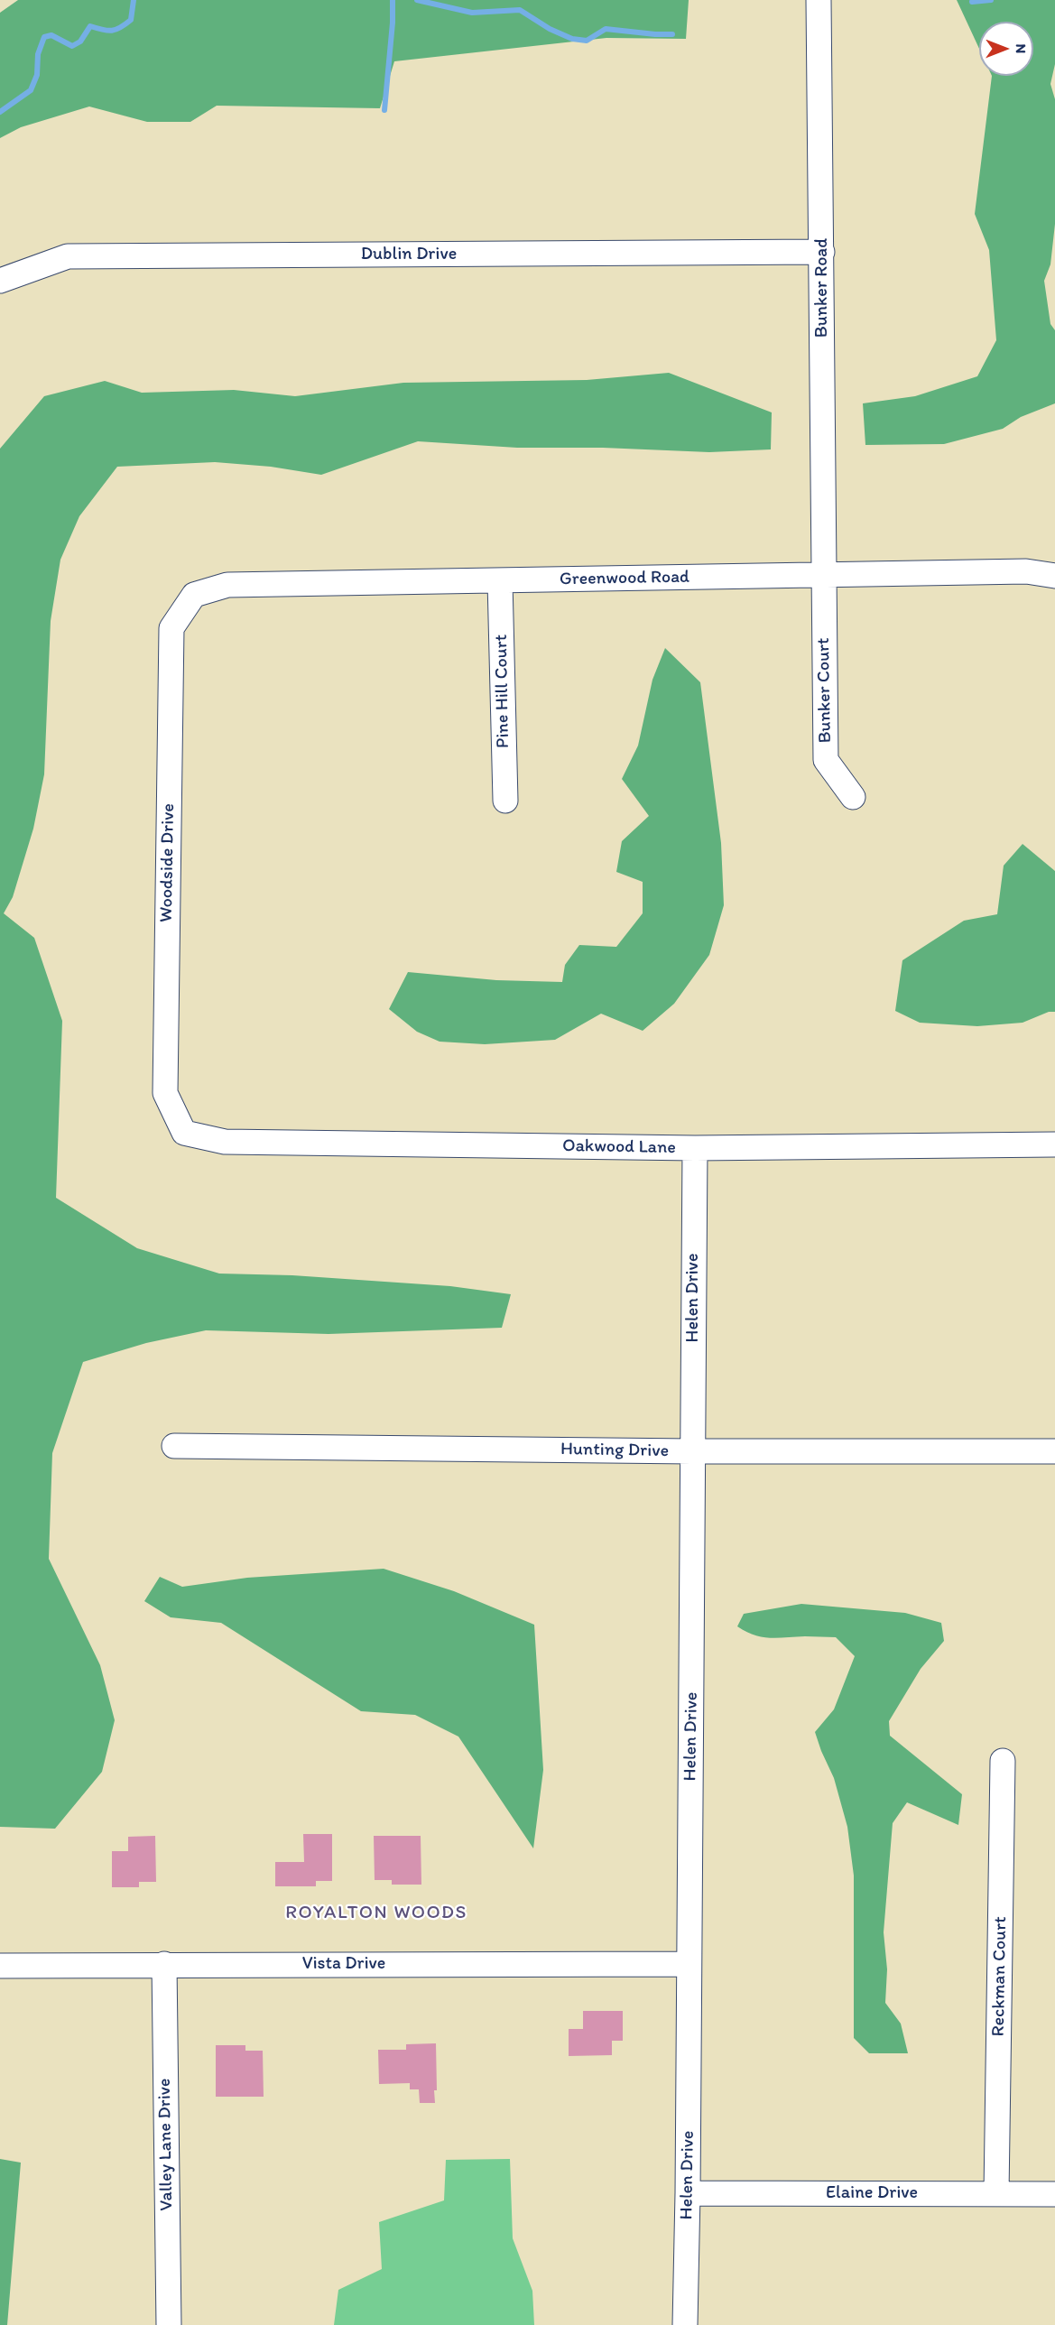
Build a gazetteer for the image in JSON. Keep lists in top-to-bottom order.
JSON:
{
  "streets": {
    "street": [
      "Dublin Drive",
      "Bunker Road",
      "Greenwood Road",
      "Bunker Court",
      "Pine Hill Court",
      "Woodside Drive",
      "Oakwood Lane",
      "Helen Drive",
      "Hunting Drive",
      "Vista Drive",
      "Reckman Court",
      "Valley Lane Drive",
      "Elaine Drive"
    ]
  },
  "crossings": [
    ["Dublin Drive", "Bunker Road"],
    ["Bunker Road", "Greenwood Road"],
    ["Bunker Road", "Bunker Court"],
    ["Greenwood Road", "Bunker Court"],
    ["Greenwood Road", "Pine Hill Court"],
    ["Greenwood Road", "Woodside Drive"],
    ["Woodside Drive", "Oakwood Lane"],
    ["Oakwood Lane", "Helen Drive"],
    ["Helen Drive", "Hunting Drive"],
    ["Helen Drive", "Vista Drive"],
    ["Helen Drive", "Elaine Drive"],
    ["Vista Drive", "Valley Lane Drive"],
    ["Reckman Court", "Elaine Drive"]
  ],
  "districts": ["ROYALTON WOODS"],
  "north": "right"
}
